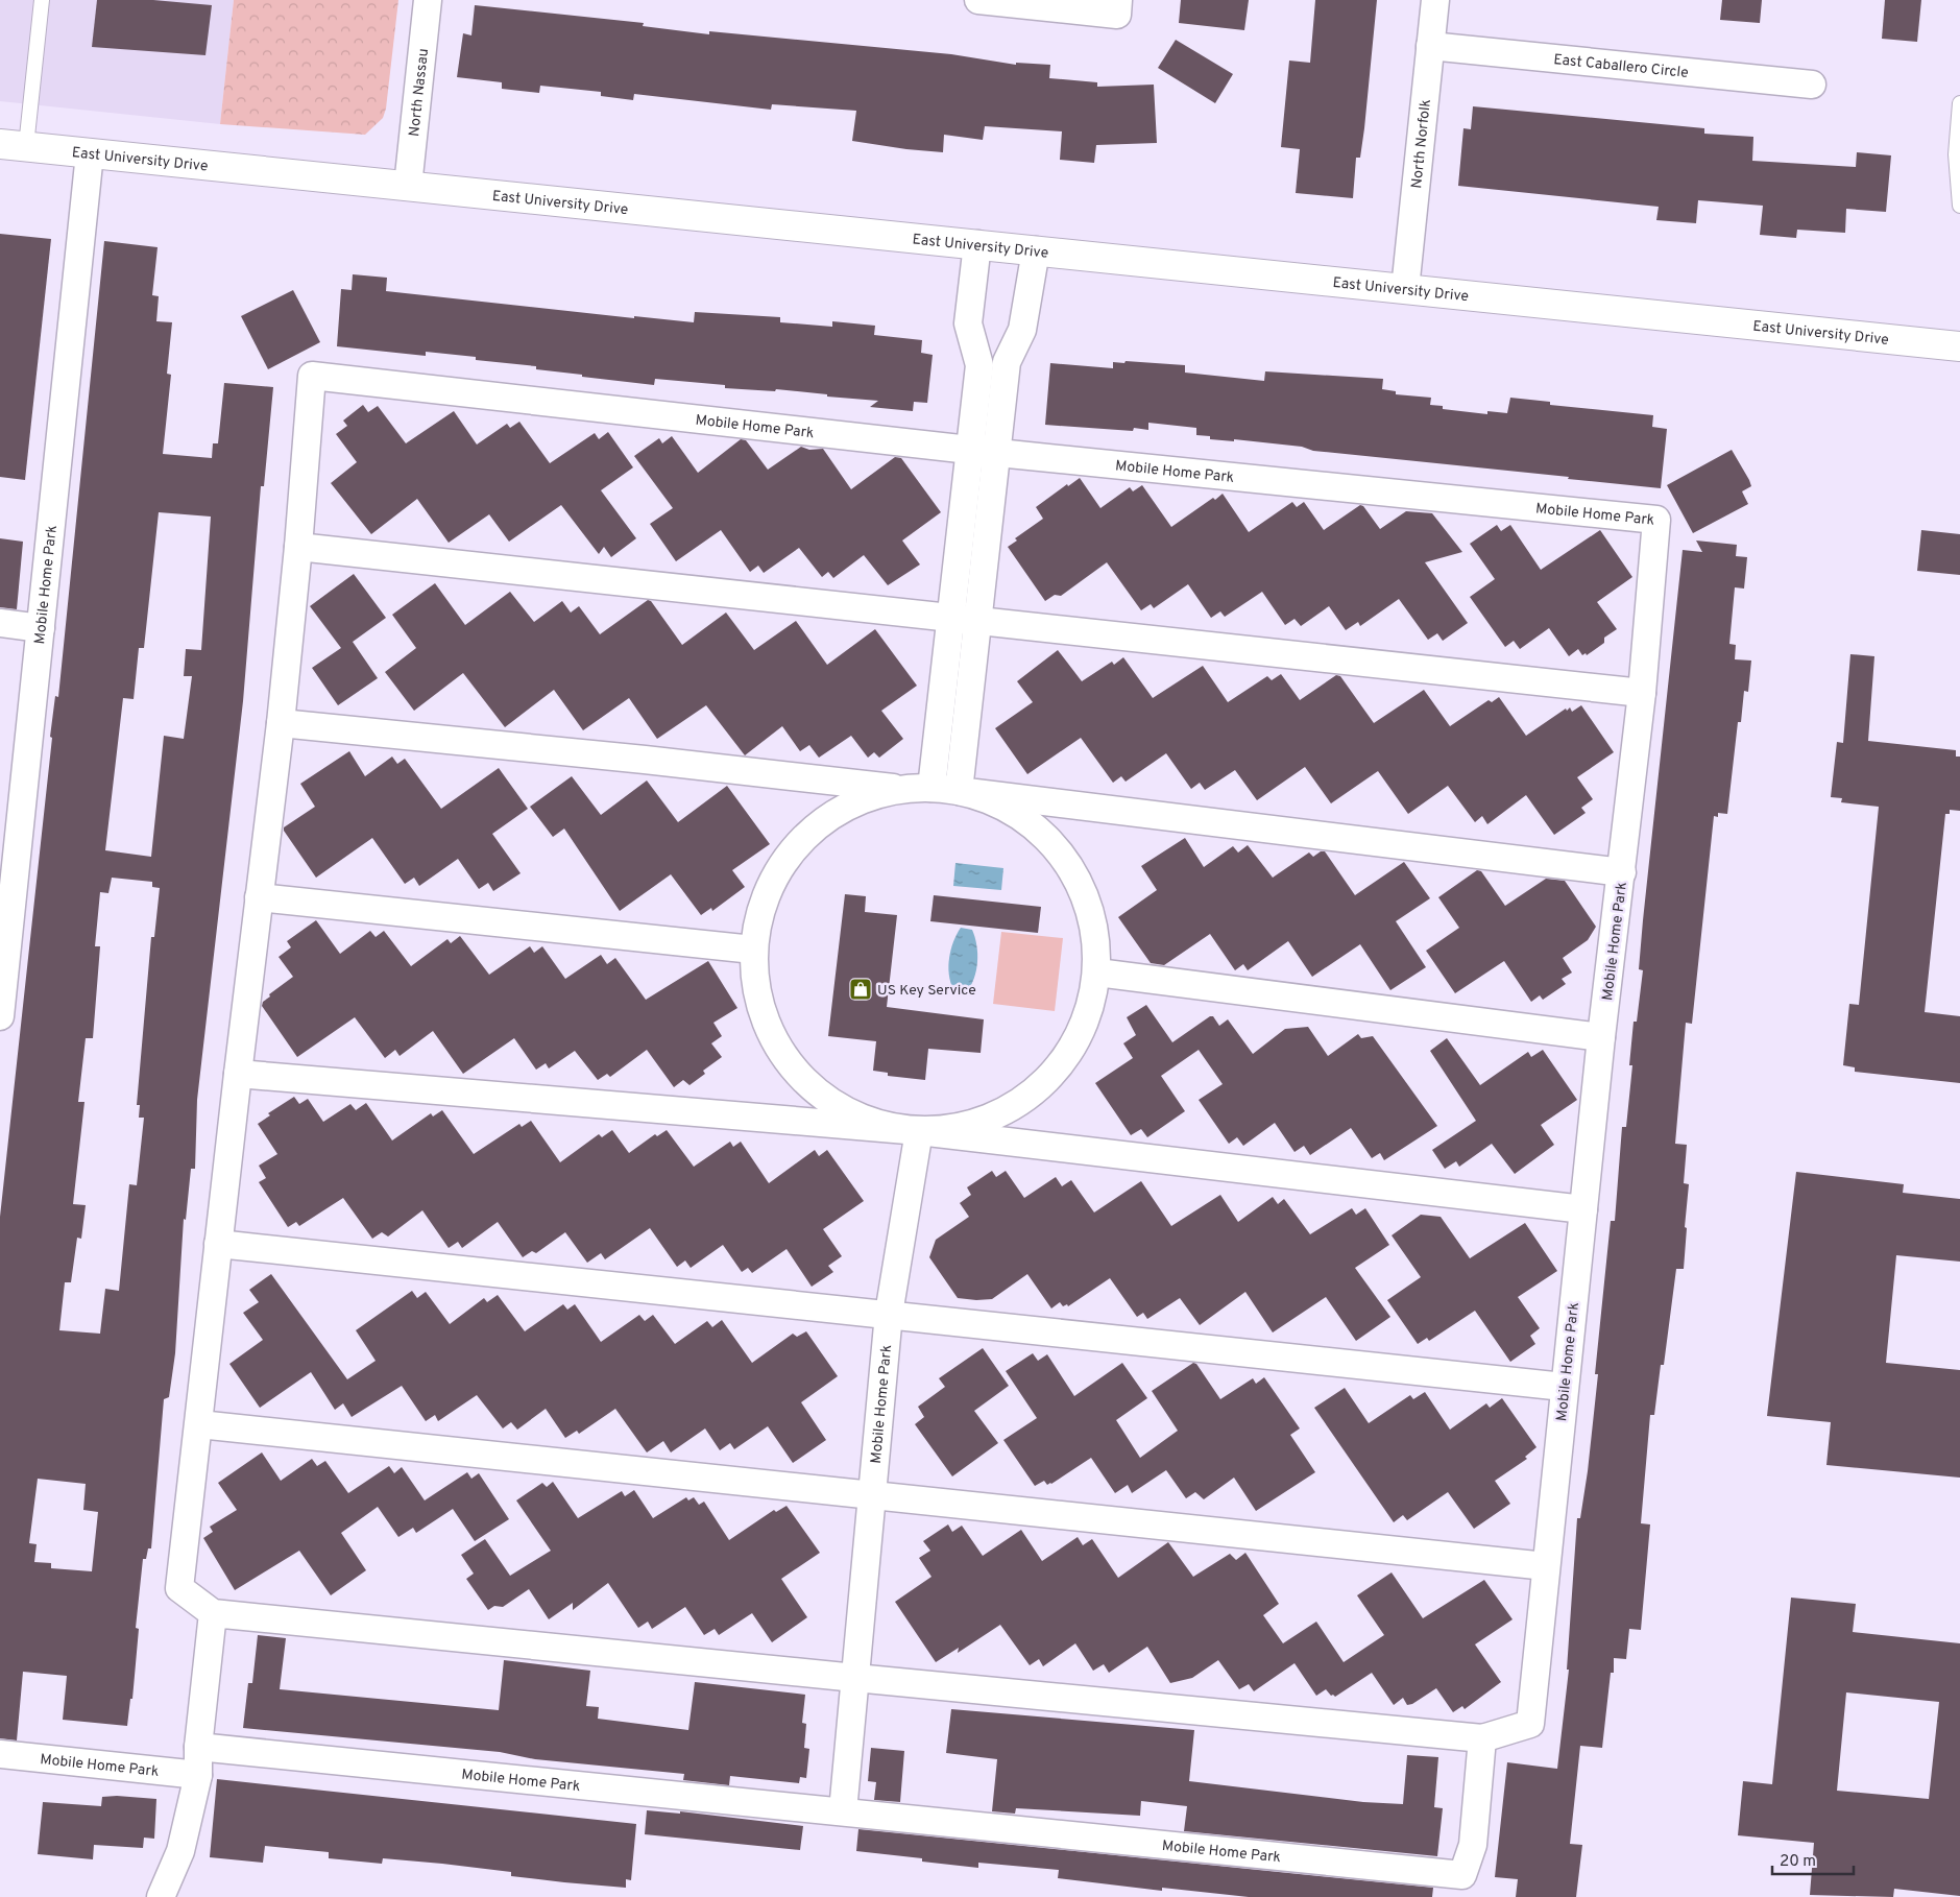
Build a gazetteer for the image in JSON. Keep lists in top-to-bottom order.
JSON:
{
  "streets": {
    "main road": ["East University Drive"],
    "street": [
      "East Caballero Circle",
      "North Nassau",
      "North Norfolk",
      "Mobile Home Park"
    ]
  },
  "crossings": [
    ["East Caballero Circle", "North Norfolk"],
    ["North Nassau", "East University Drive"],
    ["North Norfolk", "East University Drive"],
    ["East University Drive", "Mobile Home Park"]
  ],
  "places": {
    "shop": ["US Key Service"]
  },
  "scale_bar": "20 m"
}
